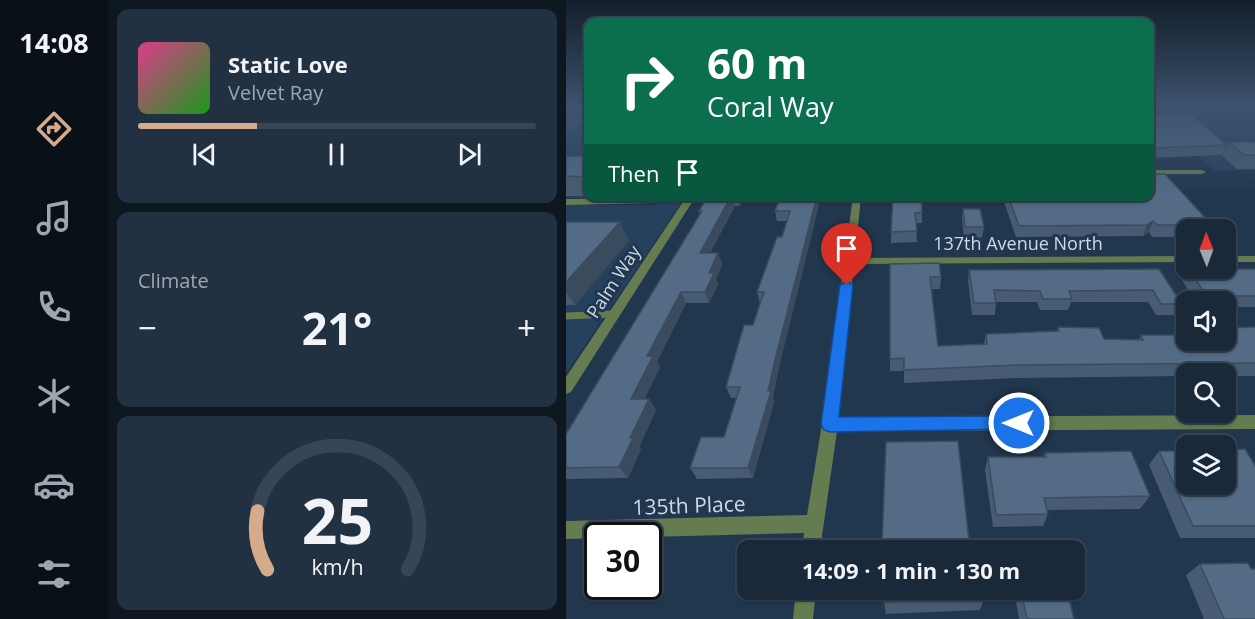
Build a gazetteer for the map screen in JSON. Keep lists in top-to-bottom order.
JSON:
{
  "streets": {
    "street": ["137th Avenue North", "Palm Way", "135th Place"]
  },
  "north": "top",
  "page": {
    "tabs": "14:08",
    "turn": ["60 m", "Coral Way"],
    "song": ["Static Love", "Velvet Ray"],
    "then": "Then",
    "tile": "Climate",
    "heat": ["−", "21°", "+"],
    "limit": "30",
    "trip": "14:09 · 1 min · 130 m",
    "gauge": ["25", "km/h"]
  }
}
